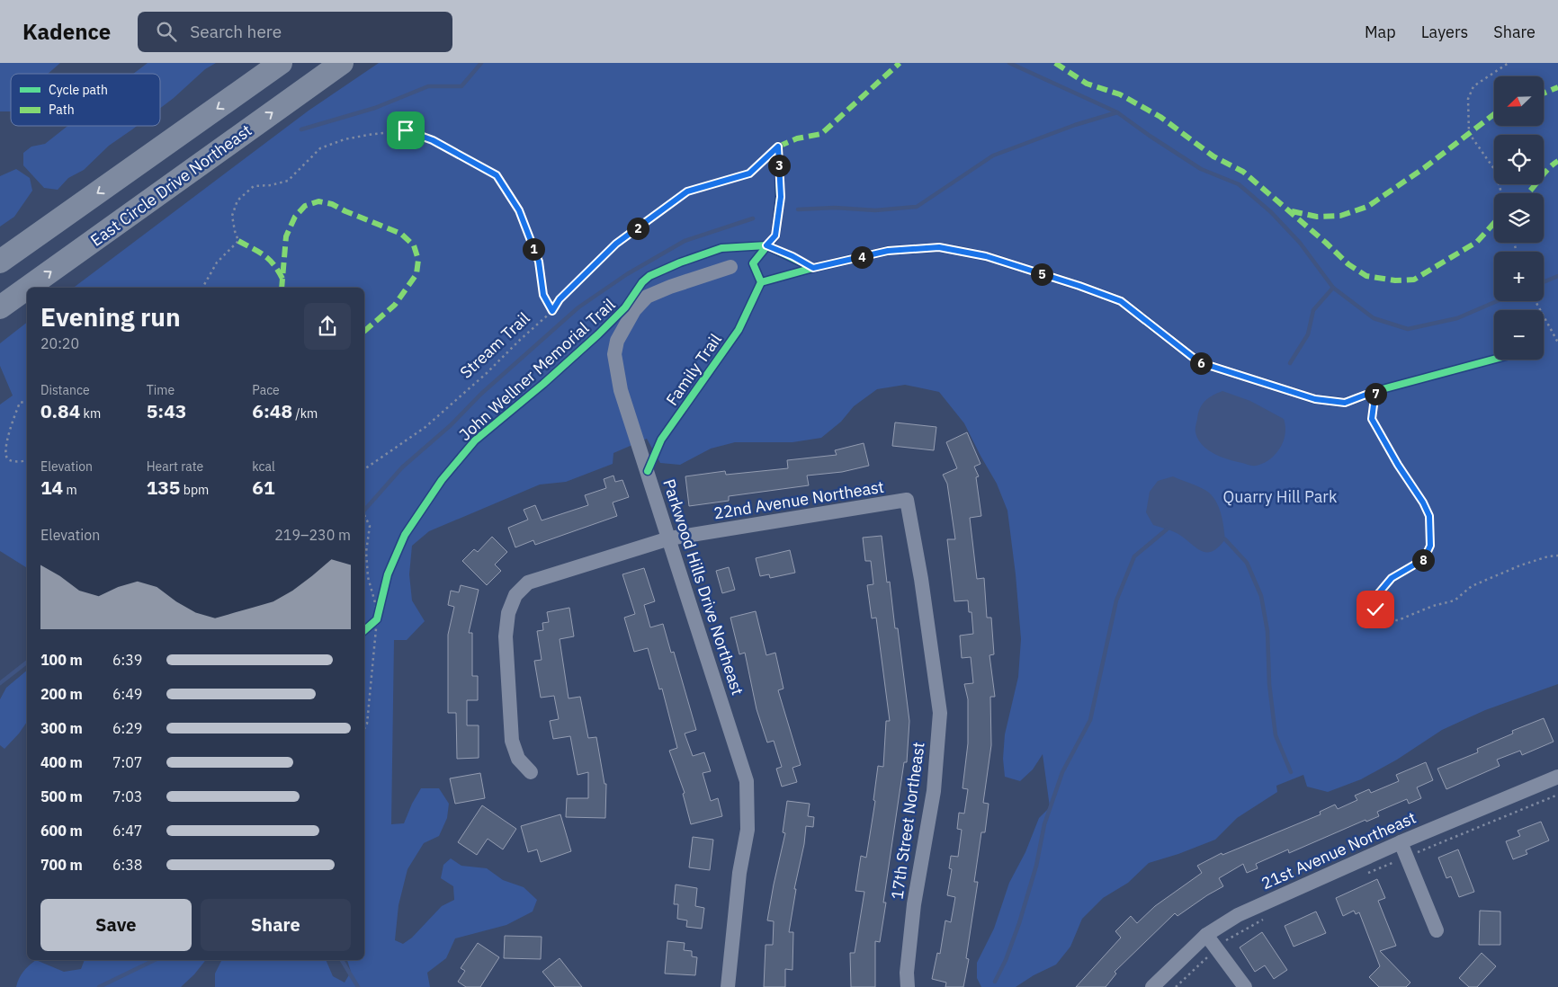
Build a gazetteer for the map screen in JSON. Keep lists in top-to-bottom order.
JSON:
{
  "streets": {
    "main road": ["East Circle Drive Northeast"],
    "street": [
      "22nd Avenue Northeast",
      "Parkwood Hills Drive Northeast",
      "17th Street Northeast",
      "21st Avenue Northeast"
    ],
    "path": ["Stream Trail"],
    "cycle path": ["John Wellner Memorial Trail", "Family Trail"]
  },
  "crossings": [
    ["22nd Avenue Northeast", "Parkwood Hills Drive Northeast"],
    ["22nd Avenue Northeast", "17th Street Northeast"]
  ],
  "parks": ["Quarry Hill Park"],
  "legend": ["Cycle path", "Path"],
  "north": "bottom left",
  "page": {
    "header": "Kadence",
    "search": "Search here",
    "nav": ["Map", "Layers", "Share"],
    "map_buttons": ["+", "−"],
    "pins": [
      "3",
      "2",
      "1",
      "4",
      "5",
      "6",
      "7",
      "8"
    ],
    "heading": ["Evening run", "20:20"],
    "stats": [
      ["Distance", "0.84 km"],
      ["Time", "5:43"],
      ["Pace", "6:48 /km"],
      ["Elevation", "14 m"],
      ["Heart rate", "135 bpm"],
      ["kcal", "61"]
    ],
    "chart": ["Elevation", "219–230 m"],
    "list": [
      {
        "name": "100 m",
        "note": "6:39"
      },
      {
        "name": "200 m",
        "note": "6:49"
      },
      {
        "name": "300 m",
        "note": "6:29"
      },
      {
        "name": "400 m",
        "note": "7:07"
      },
      {
        "name": "500 m",
        "note": "7:03"
      },
      {
        "name": "600 m",
        "note": "6:47"
      },
      {
        "name": "700 m",
        "note": "6:38"
      }
    ],
    "buttons": ["Save", "Share"]
  }
}
